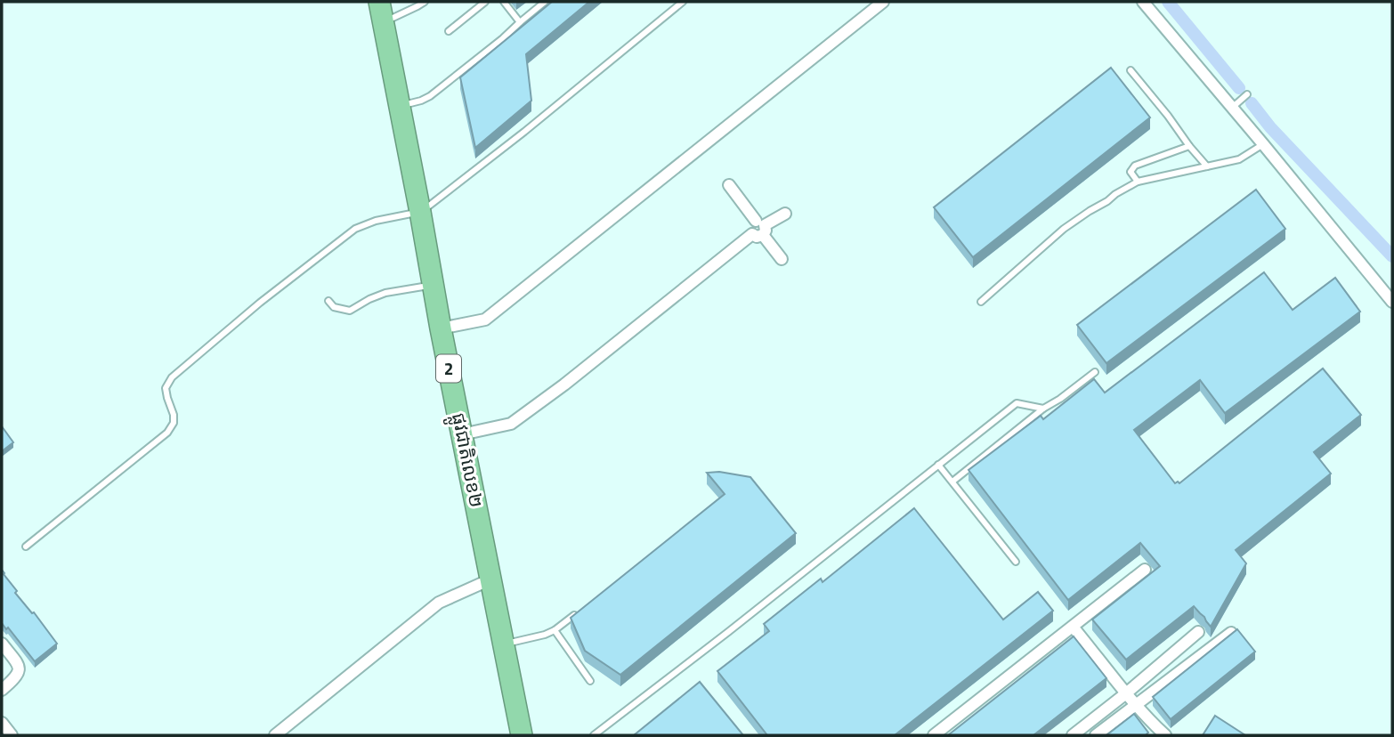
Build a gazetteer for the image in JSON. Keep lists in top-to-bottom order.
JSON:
{
  "streets": {
    "highway": ["2", "ផ្លូវជាតិលេខ២"]
  }
}
